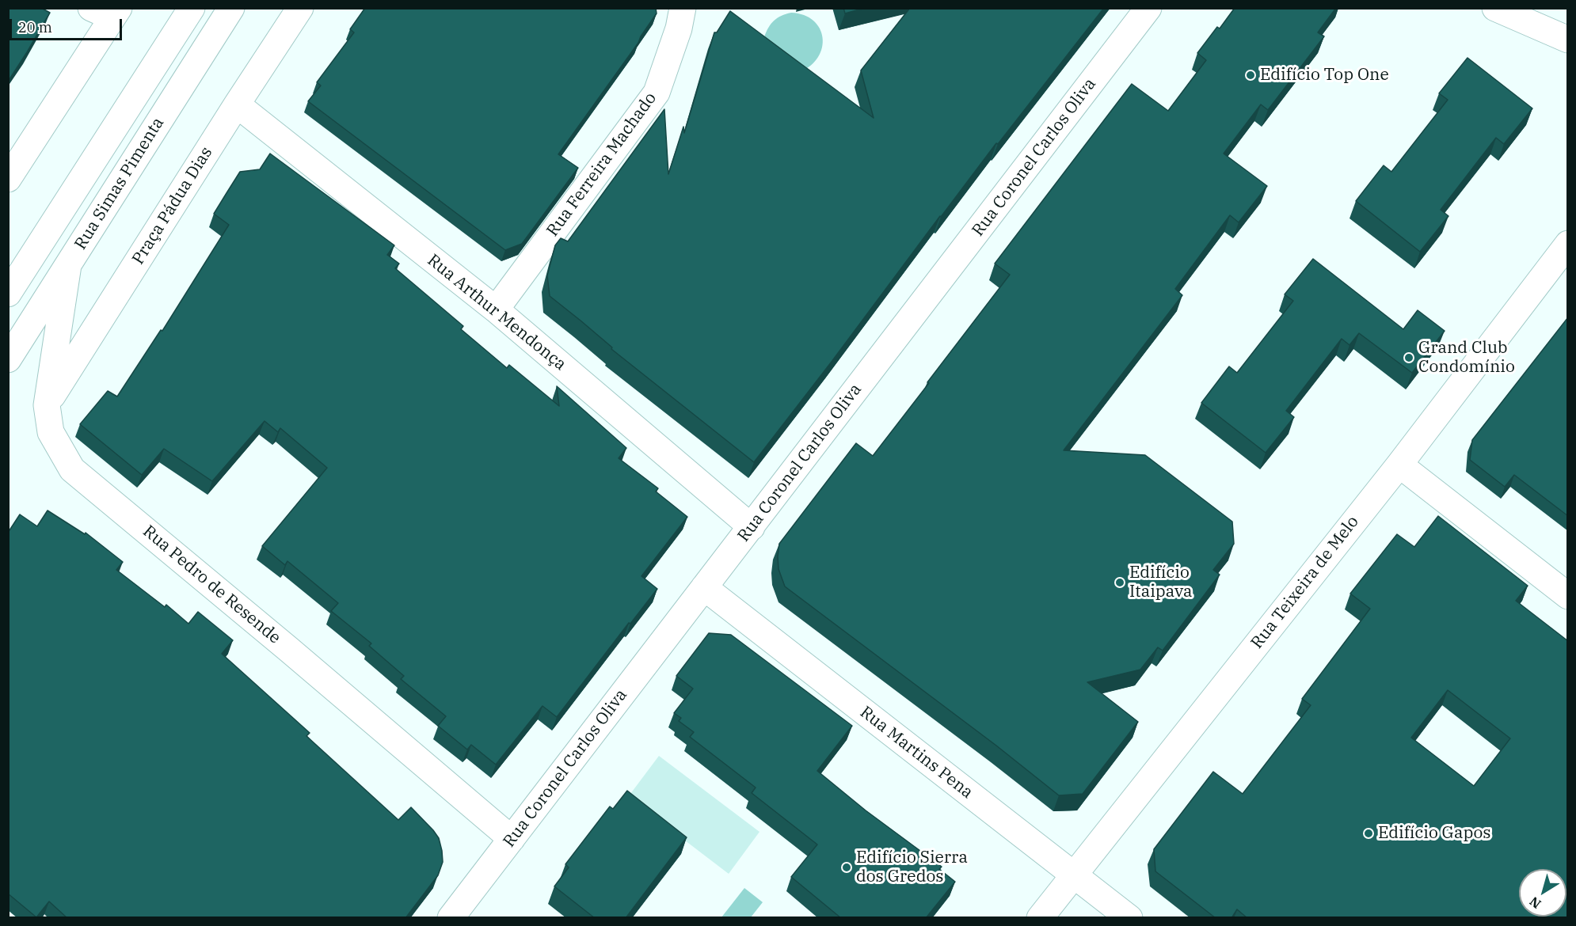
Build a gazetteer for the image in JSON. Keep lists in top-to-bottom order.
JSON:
{
  "streets": {
    "street": [
      "Rua Coronel Carlos Oliva",
      "Rua Ferreira Machado",
      "Rua Simas Pimenta",
      "Praça Pádua Dias",
      "Rua Arthur Mendonça",
      "Rua Teixeira de Melo",
      "Rua Pedro de Resende",
      "Rua Martins Pena"
    ]
  },
  "crossings": [
    ["Rua Coronel Carlos Oliva", "Rua Arthur Mendonça"],
    ["Rua Coronel Carlos Oliva", "Rua Pedro de Resende"],
    ["Rua Coronel Carlos Oliva", "Rua Martins Pena"],
    ["Rua Ferreira Machado", "Rua Arthur Mendonça"],
    ["Rua Simas Pimenta", "Rua Pedro de Resende"],
    ["Praça Pádua Dias", "Rua Arthur Mendonça"],
    ["Praça Pádua Dias", "Rua Pedro de Resende"],
    ["Rua Teixeira de Melo", "Rua Martins Pena"]
  ],
  "places": [
    "Edifício Top One",
    "Grand Club Condomínio",
    "Edifício Itaipava",
    "Edifício Gapos",
    "Edifício Sierra dos Gredos"
  ],
  "scale_bar": "20 m",
  "north": "bottom left"
}
